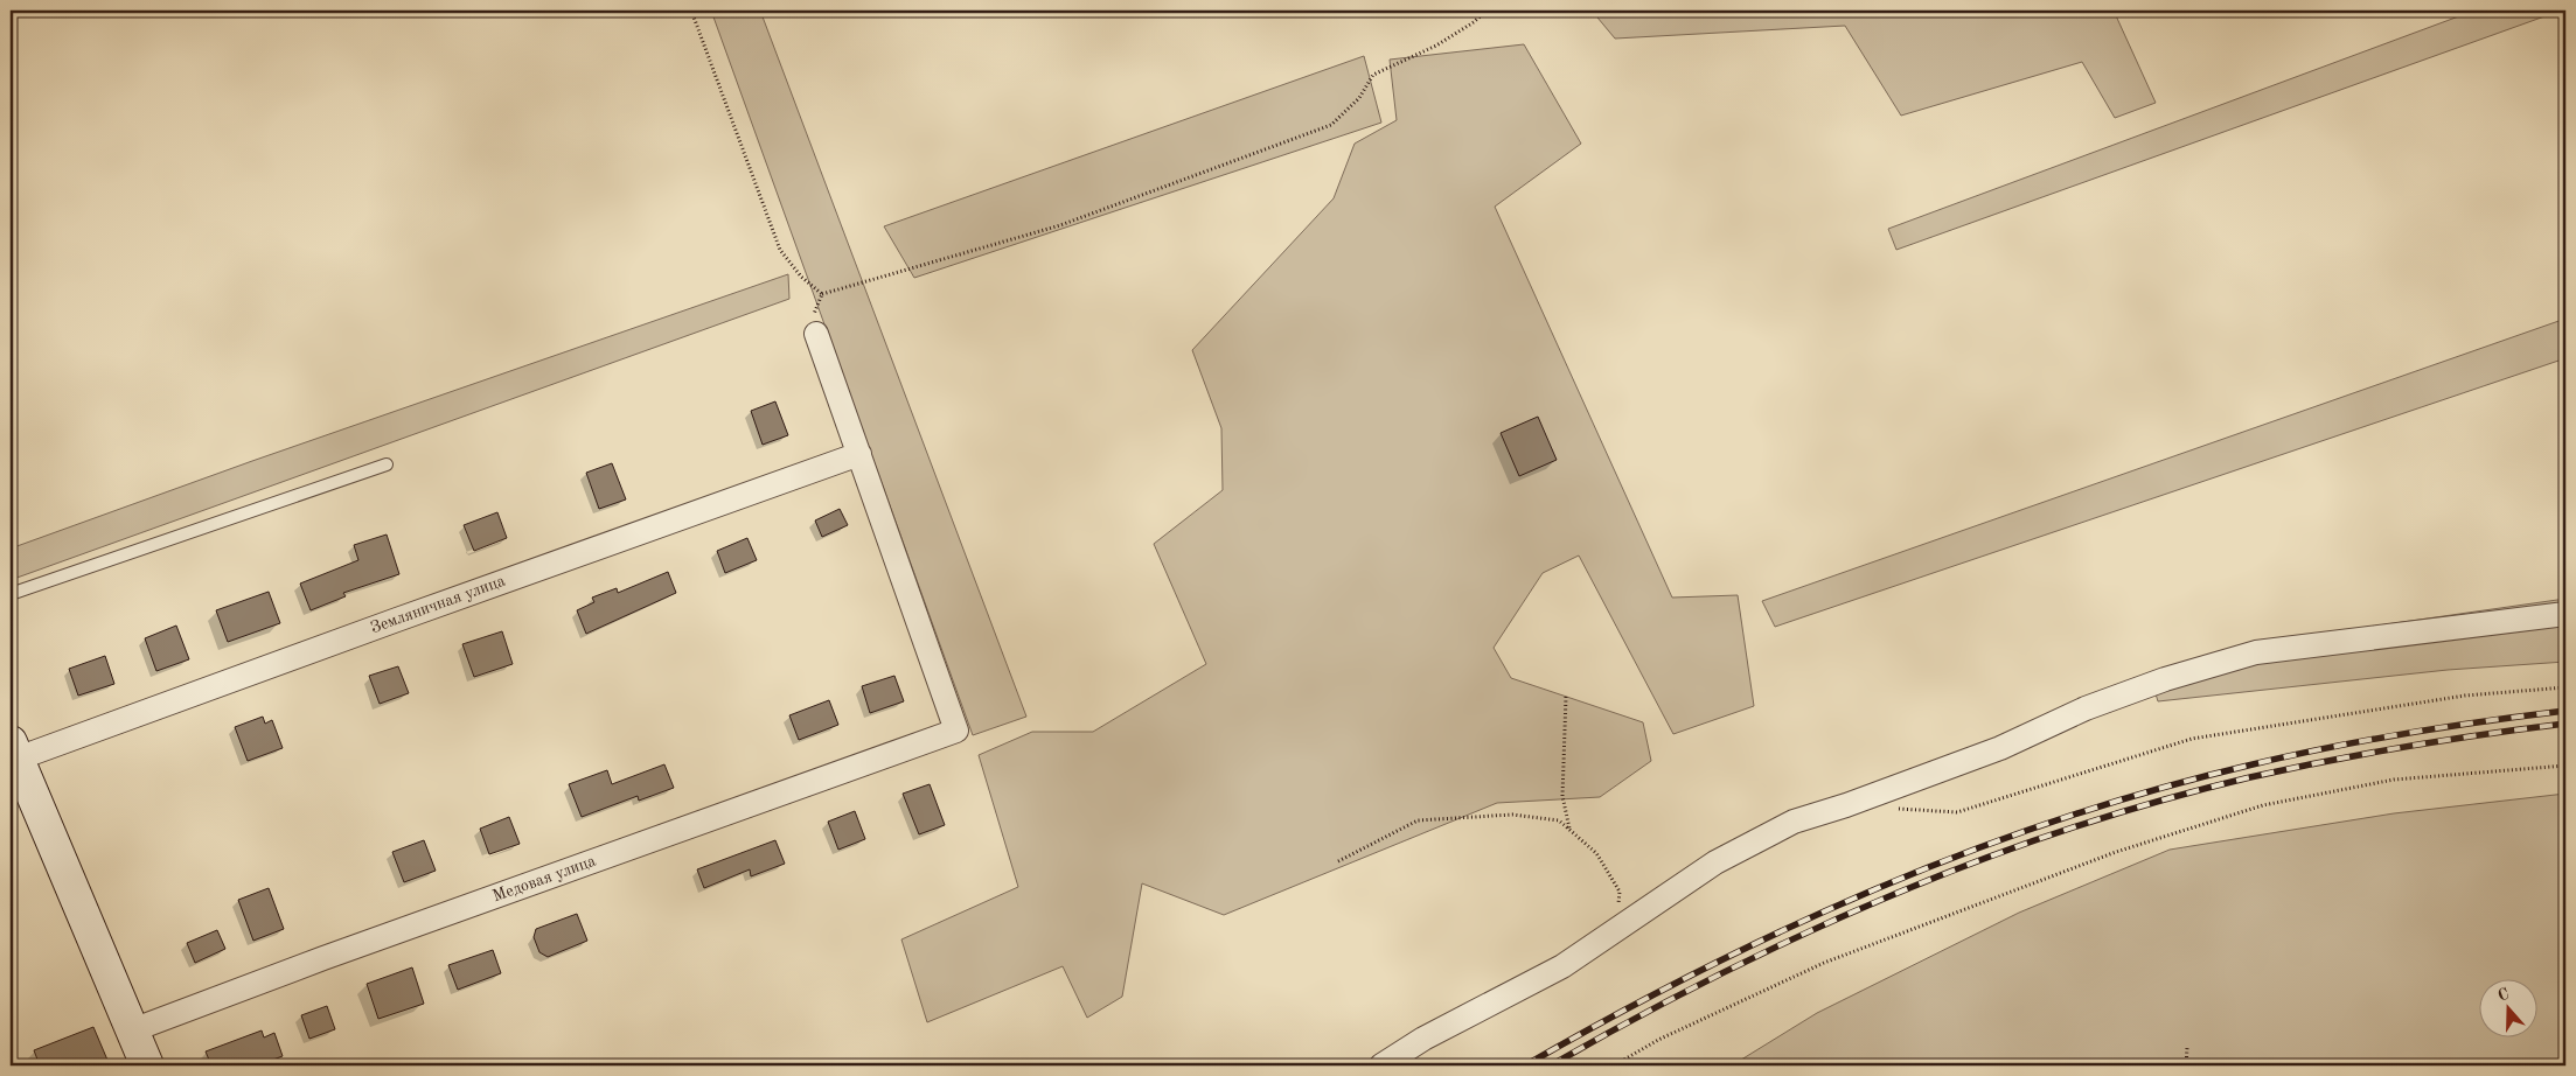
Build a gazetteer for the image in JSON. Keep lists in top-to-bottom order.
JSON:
{
  "streets": {
    "street": ["Земляничная улица", "Медовая улица"]
  },
  "crossings": [
    ["Земляничная улица", "Медовая улица"]
  ],
  "north": "top"
}
